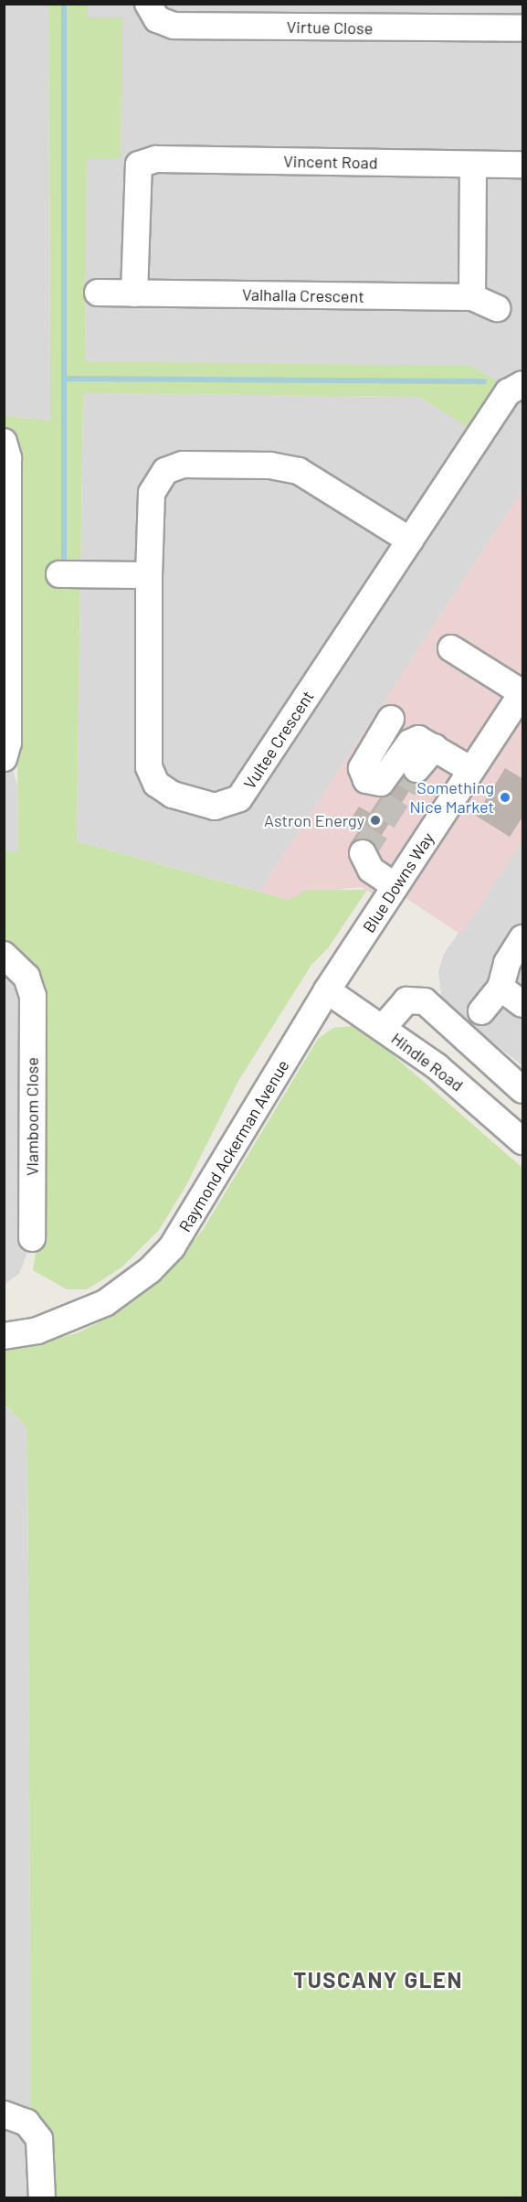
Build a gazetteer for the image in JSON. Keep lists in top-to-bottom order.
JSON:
{
  "streets": {
    "street": [
      "Virtue Close",
      "Vincent Road",
      "Valhalla Crescent",
      "Vultee Crescent",
      "Blue Downs Way",
      "Hindle Road",
      "Vlamboom Close",
      "Raymond Ackerman Avenue"
    ]
  },
  "crossings": [
    ["Vincent Road", "Valhalla Crescent"],
    ["Blue Downs Way", "Hindle Road"],
    ["Blue Downs Way", "Raymond Ackerman Avenue"],
    ["Hindle Road", "Raymond Ackerman Avenue"]
  ],
  "districts": ["TUSCANY GLEN"],
  "places": ["Something Nice Market", "Astron Energy"]
}
